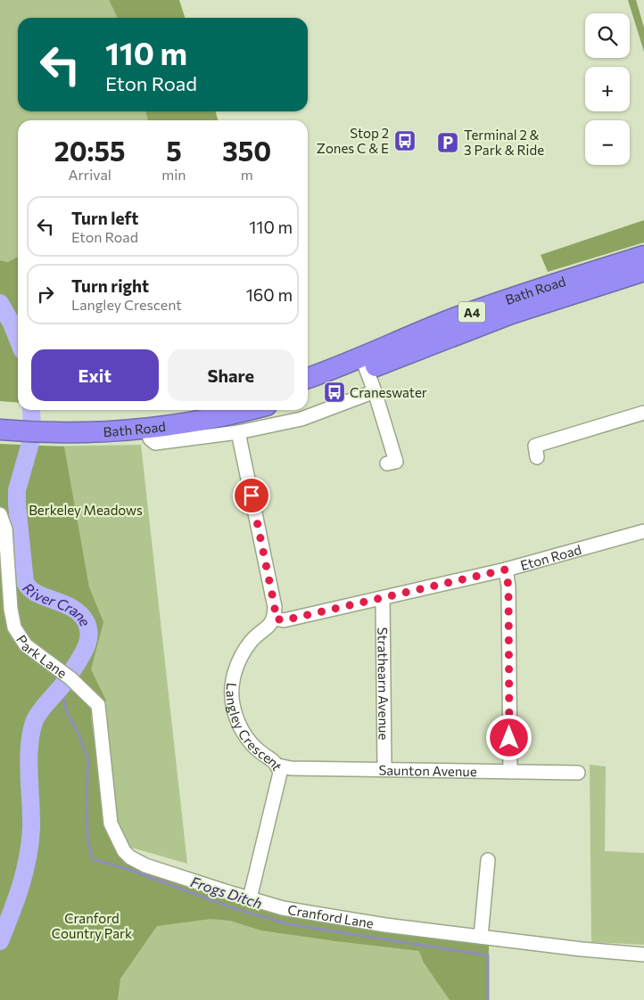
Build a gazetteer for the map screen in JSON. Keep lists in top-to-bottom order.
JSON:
{
  "streets": {
    "highway": ["Bath Road", "A4"],
    "street": [
      "Eton Road",
      "Park Lane",
      "Strathearn Avenue",
      "Langley Crescent",
      "Saunton Avenue",
      "Cranford Lane"
    ]
  },
  "crossings": [
    ["Eton Road", "Strathearn Avenue"],
    ["Eton Road", "Langley Crescent"],
    ["Park Lane", "Cranford Lane"],
    ["Strathearn Avenue", "Saunton Avenue"],
    ["Langley Crescent", "Saunton Avenue"],
    ["Langley Crescent", "Cranford Lane"]
  ],
  "water": ["River Crane", "Frogs Ditch"],
  "parks": ["Berkeley Meadows", "Cranford Country Park"],
  "places": {
    "bus stop": ["Stop 2 Zones C & E", "Craneswater"],
    "parking": ["Terminal 2 & 3 Park & Ride"]
  },
  "page": {
    "map_buttons": ["+", "−"],
    "turn": ["110 m", "Eton Road"],
    "eta": [
      "20:55",
      "Arrival",
      "5",
      "min",
      "350",
      "m"
    ],
    "list": [
      {
        "name": "Turn left",
        "note": "Eton Road",
        "value": "110 m"
      },
      {
        "name": "Turn right",
        "note": "Langley Crescent",
        "value": "160 m"
      }
    ],
    "buttons": ["Exit", "Share"]
  }
}
